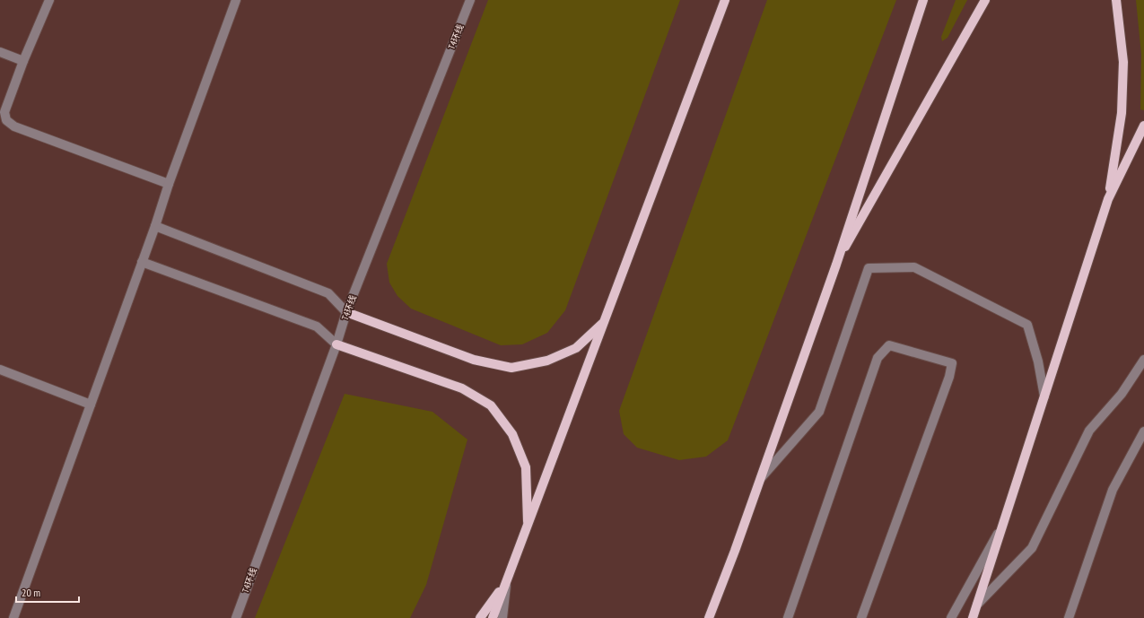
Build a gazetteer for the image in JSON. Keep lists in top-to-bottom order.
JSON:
{
  "streets": {
    "street": ["T4环线"]
  },
  "scale_bar": "20 m"
}
